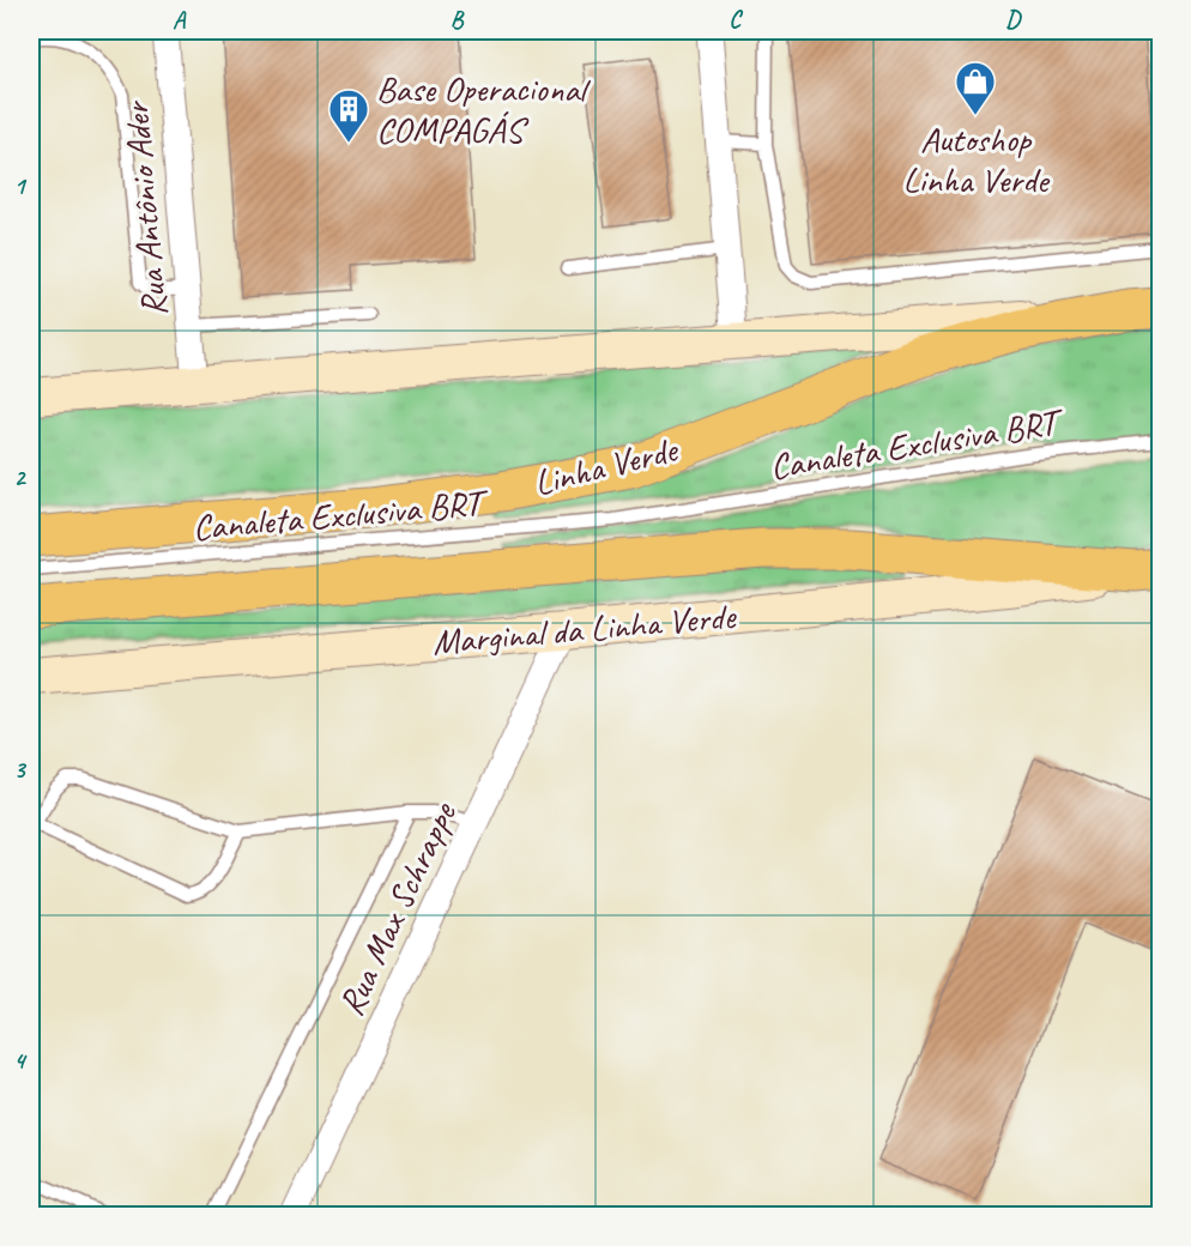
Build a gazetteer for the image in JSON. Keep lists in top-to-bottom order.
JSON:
{
  "streets": {
    "highway": ["Linha Verde"],
    "main road": ["Marginal da Linha Verde"],
    "street": ["Rua Antônio Ader", "Rua Max Schrappe"],
    "lane": ["Canaleta Exclusiva BRT"]
  },
  "crossings": [
    ["Marginal da Linha Verde", "Rua Max Schrappe"]
  ],
  "places": {
    "shop": ["Autoshop Linha Verde"],
    "building": ["Base Operacional COMPAGÁS"]
  },
  "grid": {
    "columns": [
      "A",
      "B",
      "C",
      "D"
    ],
    "rows": [
      "1",
      "2",
      "3",
      "4"
    ]
  }
}
